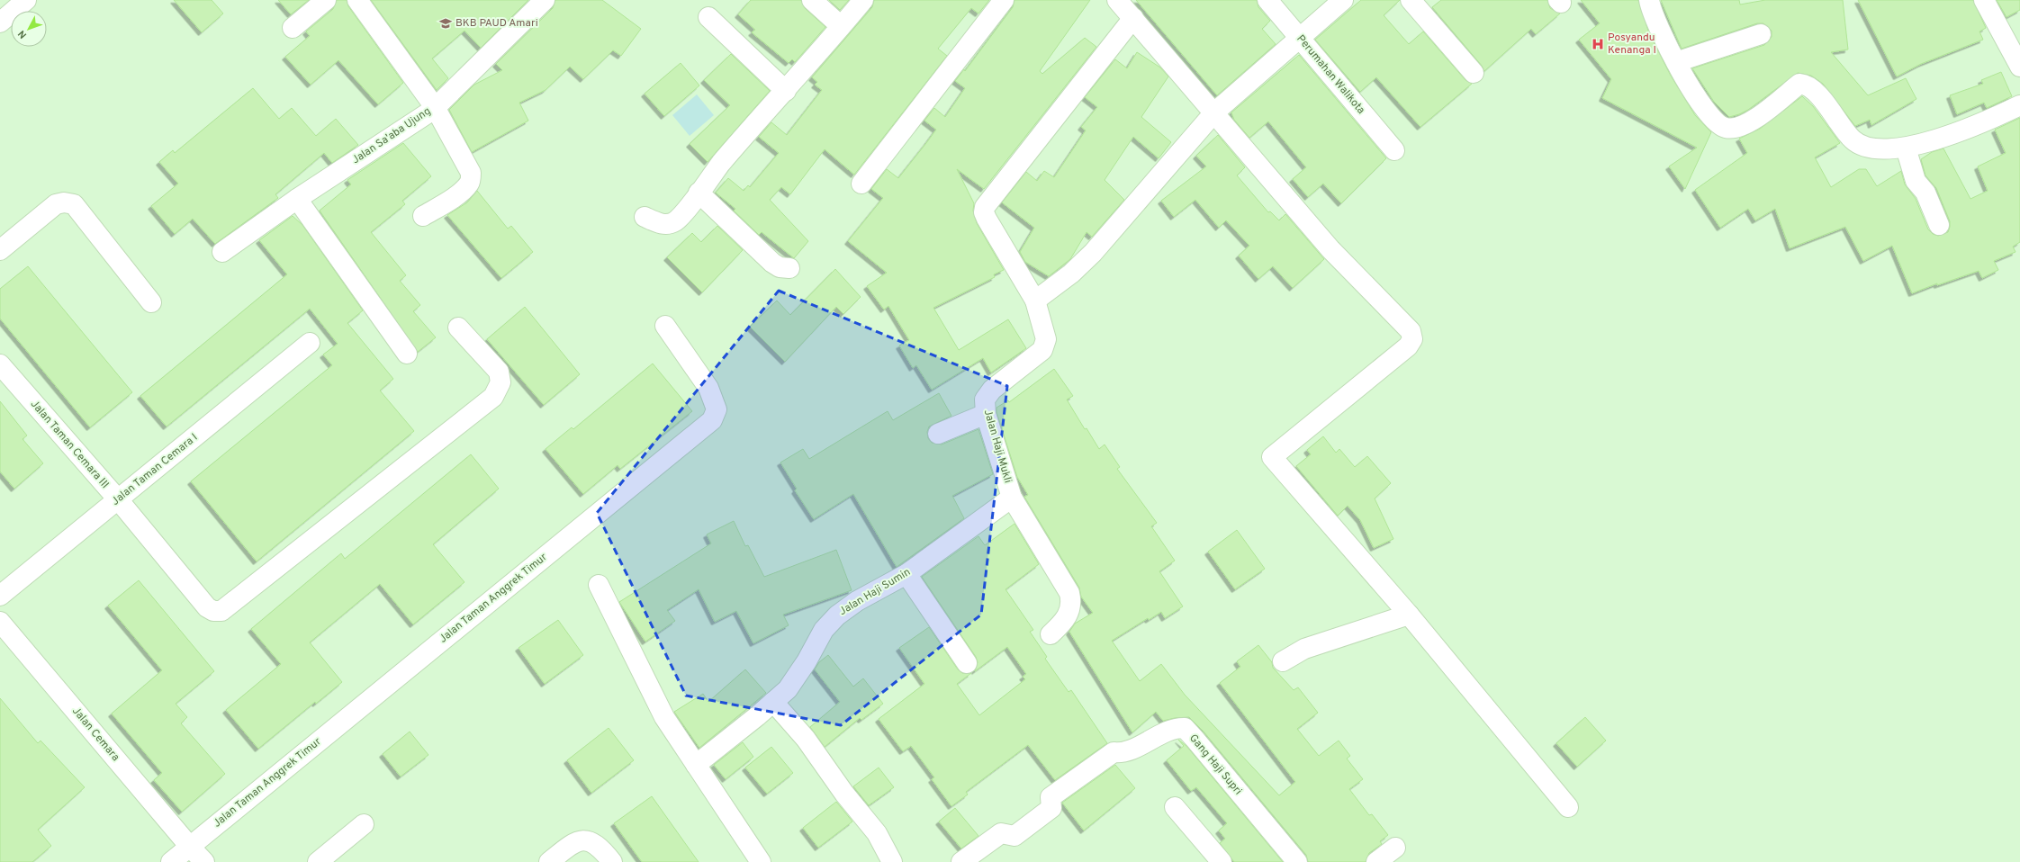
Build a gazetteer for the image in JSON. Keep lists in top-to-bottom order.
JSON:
{
  "streets": {
    "street": [
      "Perumahan Walikota",
      "Jalan Sa'aba Ujung",
      "Jalan Taman Cemara III",
      "Jalan Haji Mukli",
      "Jalan Taman Cemara I",
      "Jalan Haji Sumin",
      "Jalan Taman Anggrek Timur",
      "Jalan Cemara",
      "Gang Haji Supri"
    ]
  },
  "crossings": [
    ["Jalan Taman Cemara III", "Jalan Taman Cemara I"],
    ["Jalan Haji Mukli", "Jalan Haji Sumin"],
    ["Jalan Taman Anggrek Timur", "Jalan Cemara"]
  ],
  "places": {
    "school or university": ["BKB PAUD Amari"],
    "hospital": ["Posyandu Kenanga I"]
  },
  "north": "bottom left"
}
